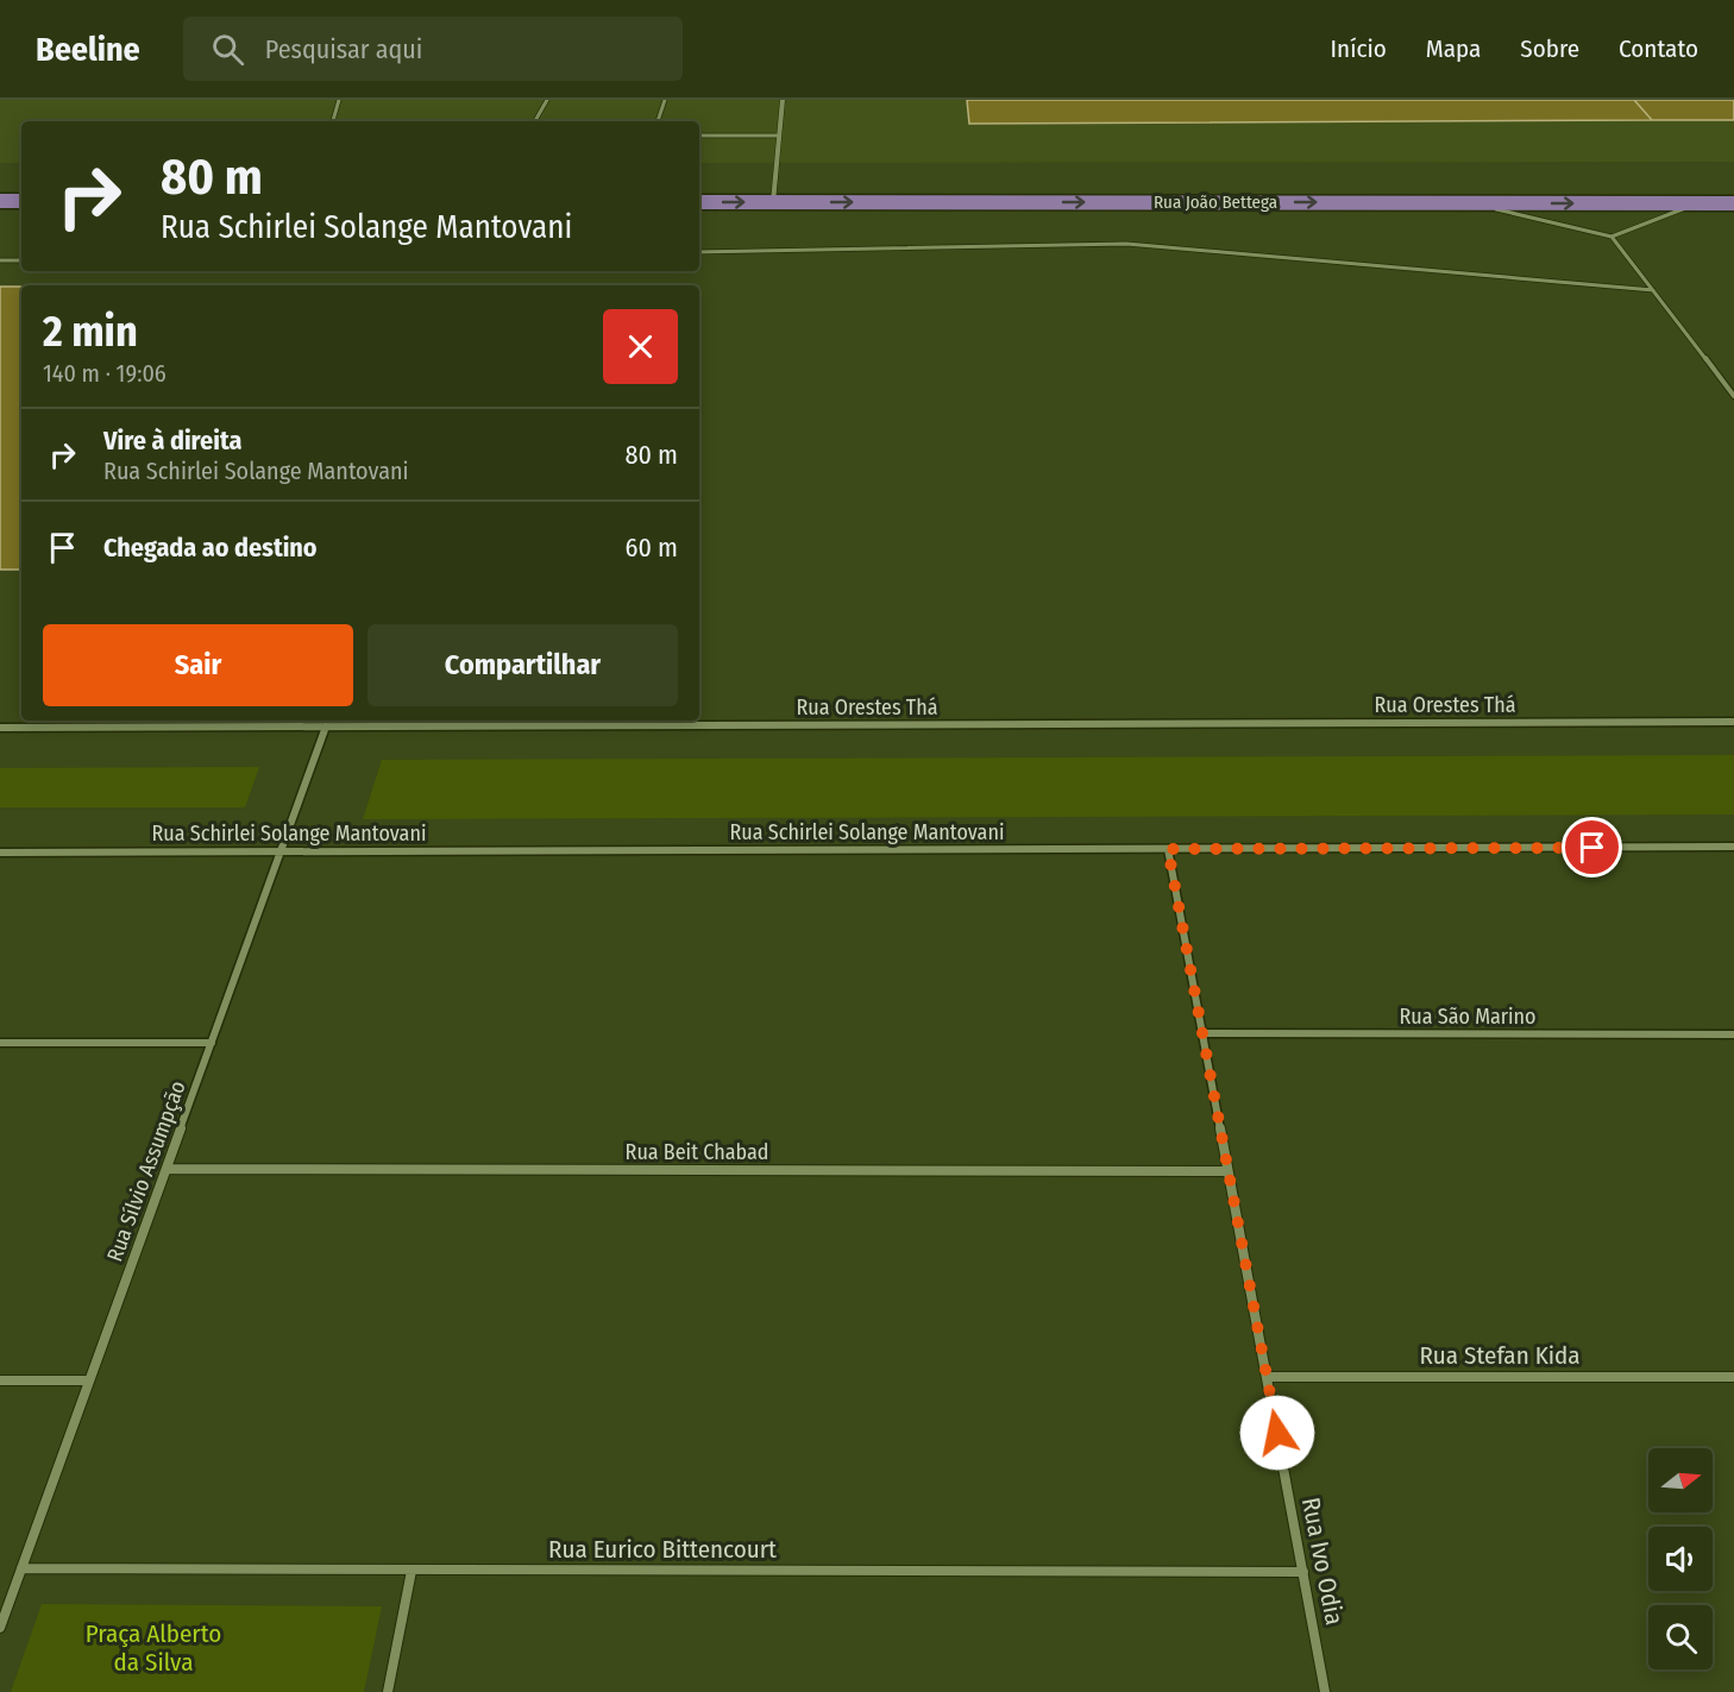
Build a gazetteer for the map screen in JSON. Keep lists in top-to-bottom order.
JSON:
{
  "streets": {
    "main road": ["Rua João Bettega"],
    "street": [
      "Rua Orestes Thá",
      "Rua Schirlei Solange Mantovani",
      "Rua São Marino",
      "Rua Beit Chabad",
      "Rua Sílvio Assumpção",
      "Rua Stefan Kida",
      "Rua Eurico Bittencourt",
      "Rua Ivo Odia"
    ]
  },
  "crossings": [
    ["Rua Orestes Thá", "Rua Sílvio Assumpção"],
    ["Rua Schirlei Solange Mantovani", "Rua Sílvio Assumpção"],
    ["Rua Schirlei Solange Mantovani", "Rua Ivo Odia"],
    ["Rua São Marino", "Rua Ivo Odia"],
    ["Rua Beit Chabad", "Rua Sílvio Assumpção"],
    ["Rua Beit Chabad", "Rua Ivo Odia"],
    ["Rua Sílvio Assumpção", "Rua Eurico Bittencourt"],
    ["Rua Stefan Kida", "Rua Ivo Odia"],
    ["Rua Eurico Bittencourt", "Rua Ivo Odia"]
  ],
  "one_way": ["Rua João Bettega"],
  "parks": ["Praça Alberto da Silva"],
  "north": "right",
  "page": {
    "header": "Beeline",
    "search": "Pesquisar aqui",
    "nav": [
      "Início",
      "Mapa",
      "Sobre",
      "Contato"
    ],
    "turn": ["80 m", "Rua Schirlei Solange Mantovani"],
    "heading": ["2 min", "140 m · 19:06"],
    "list": [
      {
        "name": "Vire à direita",
        "note": "Rua Schirlei Solange Mantovani",
        "value": "80 m"
      },
      {
        "name": "Chegada ao destino",
        "value": "60 m"
      }
    ],
    "buttons": ["Sair", "Compartilhar"]
  }
}
